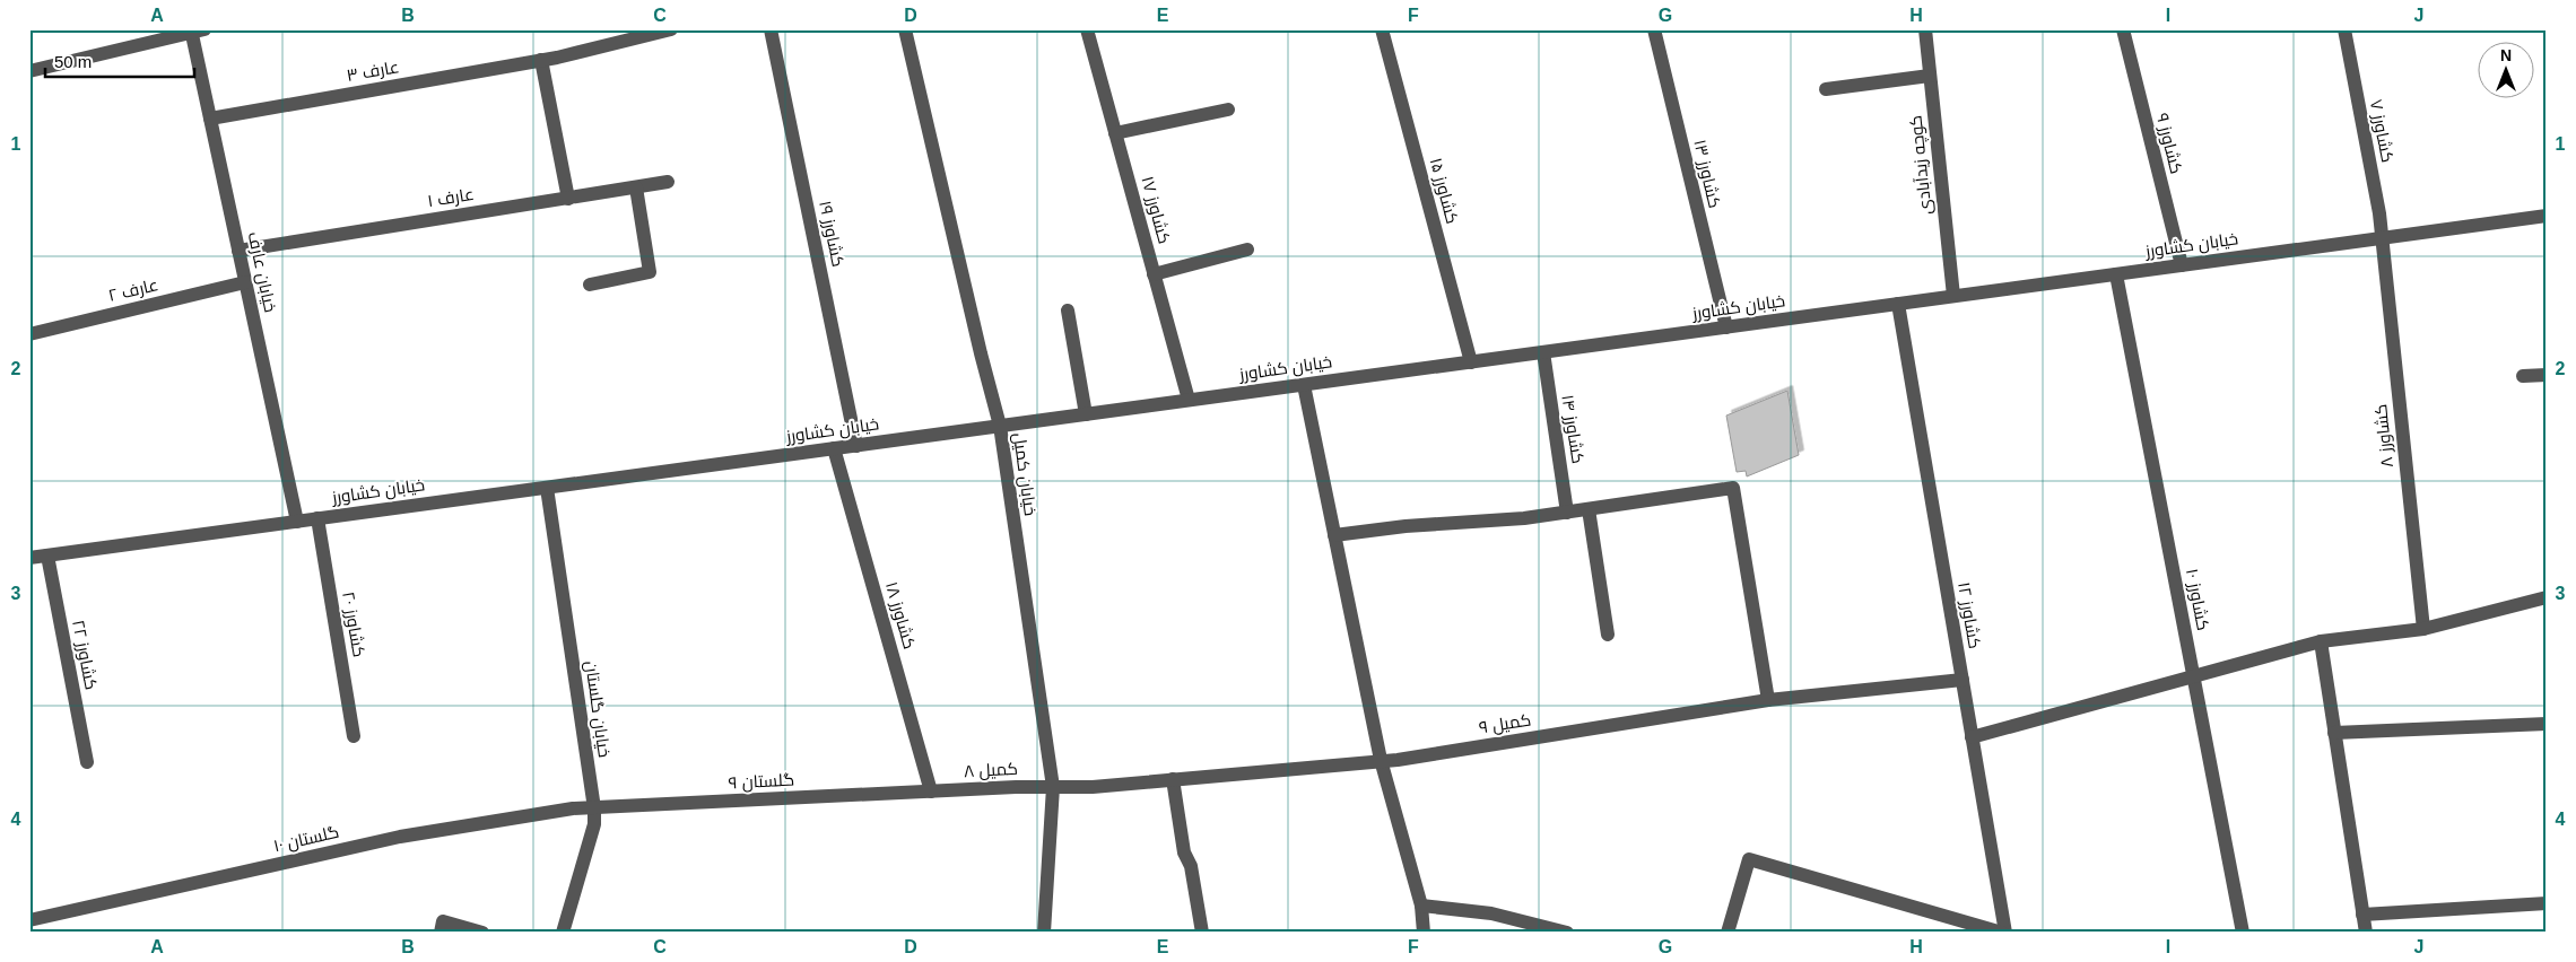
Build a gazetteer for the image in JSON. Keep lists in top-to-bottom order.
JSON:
{
  "streets": {
    "street": [
      "عارف ۳",
      "کشاورز ۷",
      "کشاورز ۹",
      "کوچه زیدآبادی",
      "کشاورز ۱۳",
      "کشاورز ۱۵",
      "عارف ۱",
      "کشاورز ۱۷",
      "کشاورز ۱۹",
      "خیابان کشاورز",
      "خیابان عارف",
      "عارف ۲",
      "کشاورز ۱۴",
      "کشاورز ۸",
      "خیابان کمیل",
      "کشاورز ۱۰",
      "کشاورز ۱۸",
      "کشاورز ۱۲",
      "کشاورز ۲۰",
      "کشاورز ۲۲",
      "خیابان گلستان",
      "کمیل ۹",
      "کمیل ۸",
      "گلستان ۹",
      "گلستان ۱۰"
    ]
  },
  "crossings": [
    ["عارف ۳", "خیابان عارف"],
    ["کشاورز ۷", "خیابان کشاورز"],
    ["کشاورز ۷", "کشاورز ۸"],
    ["کشاورز ۹", "خیابان کشاورز"],
    ["کوچه زیدآبادی", "خیابان کشاورز"],
    ["کشاورز ۱۳", "خیابان کشاورز"],
    ["کشاورز ۱۵", "خیابان کشاورز"],
    ["عارف ۱", "خیابان عارف"],
    ["کشاورز ۱۷", "خیابان کشاورز"],
    ["کشاورز ۱۹", "خیابان کشاورز"],
    ["خیابان کشاورز", "خیابان عارف"],
    ["خیابان کشاورز", "کشاورز ۱۴"],
    ["خیابان کشاورز", "کشاورز ۸"],
    ["خیابان کشاورز", "خیابان کمیل"],
    ["خیابان کشاورز", "کشاورز ۱۰"],
    ["خیابان کشاورز", "کشاورز ۱۸"],
    ["خیابان کشاورز", "کشاورز ۱۲"],
    ["خیابان کشاورز", "کشاورز ۲۰"],
    ["خیابان کشاورز", "کشاورز ۲۲"],
    ["خیابان کشاورز", "خیابان گلستان"],
    ["خیابان عارف", "عارف ۲"],
    ["خیابان کمیل", "کمیل ۹"],
    ["خیابان کمیل", "کمیل ۸"],
    ["کشاورز ۱۸", "کمیل ۸"],
    ["کشاورز ۱۸", "گلستان ۹"],
    ["کشاورز ۱۲", "کمیل ۹"],
    ["خیابان گلستان", "گلستان ۹"],
    ["خیابان گلستان", "گلستان ۱۰"],
    ["کمیل ۹", "کمیل ۸"],
    ["کمیل ۸", "گلستان ۹"],
    ["گلستان ۹", "گلستان ۱۰"]
  ],
  "scale_bar": "50 m",
  "north": "top",
  "grid": {
    "columns": [
      "A",
      "B",
      "C",
      "D",
      "E",
      "F",
      "G",
      "H",
      "I",
      "J"
    ],
    "rows": [
      "1",
      "2",
      "3",
      "4"
    ]
  }
}
